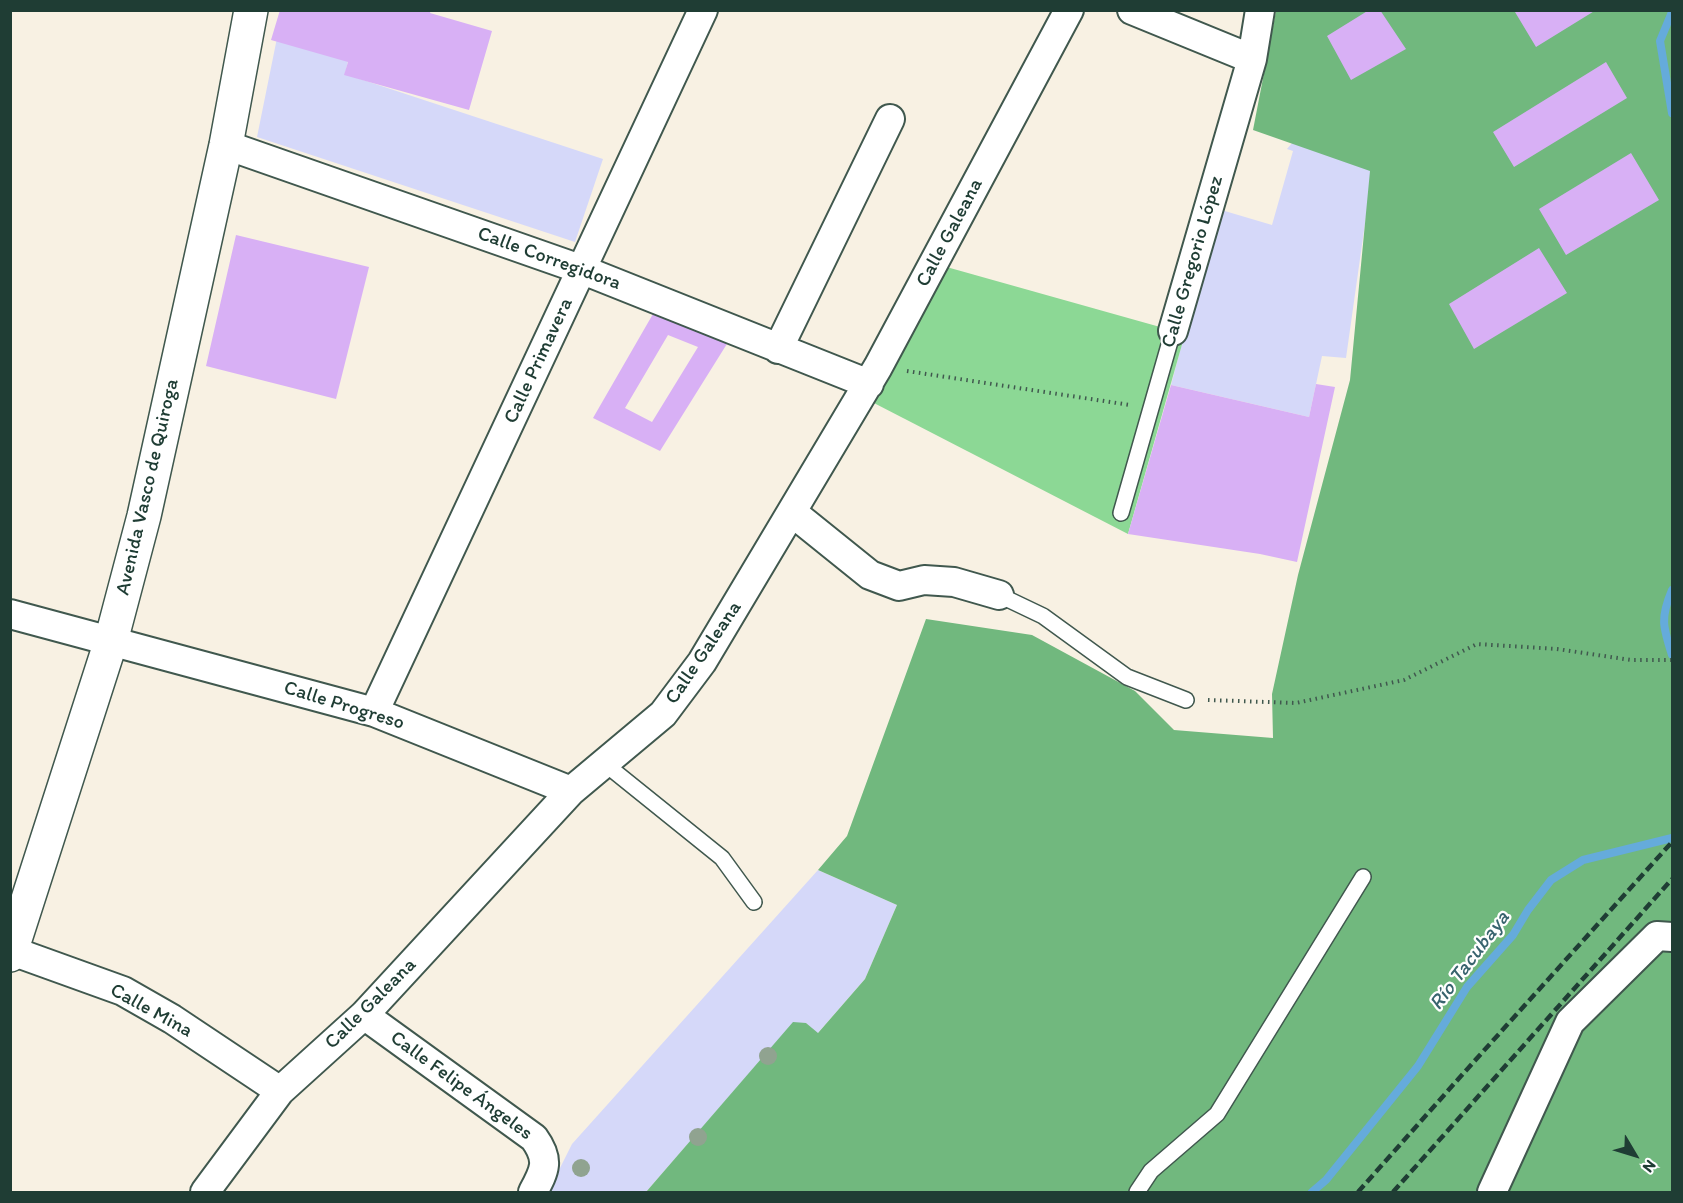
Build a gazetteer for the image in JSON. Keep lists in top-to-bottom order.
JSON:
{
  "streets": {
    "main road": ["Avenida Vasco de Quiroga"],
    "street": [
      "Calle Galeana",
      "Calle Corregidora",
      "Calle Gregorio López",
      "Calle Primavera",
      "Calle Progreso",
      "Calle Mina",
      "Calle Felipe Ángeles"
    ]
  },
  "crossings": [
    ["Calle Galeana", "Calle Corregidora"],
    ["Calle Galeana", "Calle Progreso"],
    ["Calle Galeana", "Calle Mina"],
    ["Calle Galeana", "Calle Felipe Ángeles"],
    ["Calle Corregidora", "Calle Primavera"],
    ["Calle Corregidora", "Avenida Vasco de Quiroga"],
    ["Calle Primavera", "Calle Progreso"],
    ["Avenida Vasco de Quiroga", "Calle Progreso"],
    ["Avenida Vasco de Quiroga", "Calle Mina"]
  ],
  "water": ["Río Tacubaya"],
  "north": "bottom right"
}
